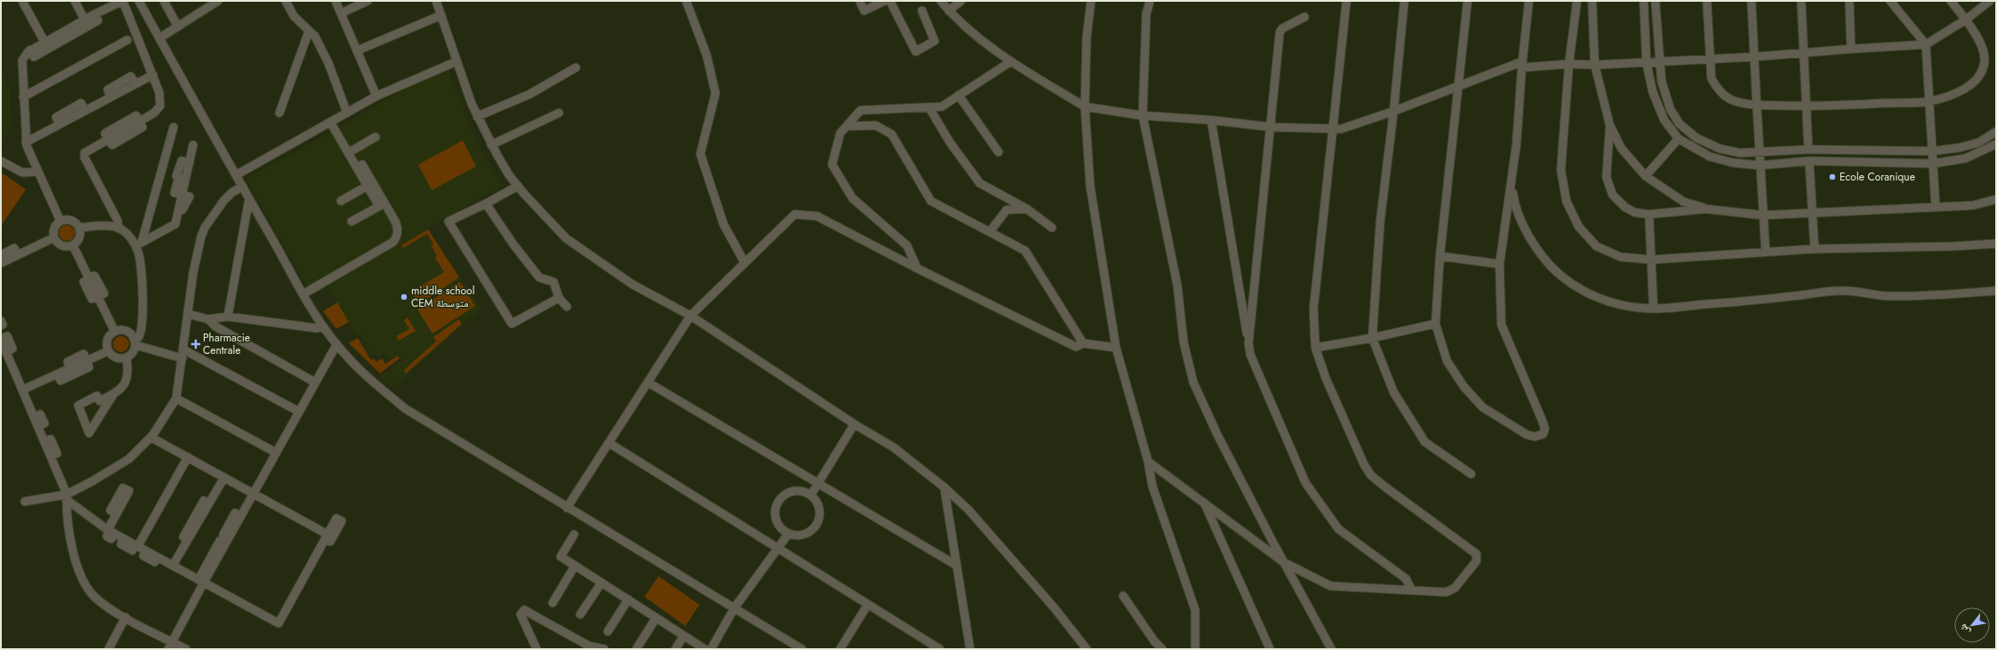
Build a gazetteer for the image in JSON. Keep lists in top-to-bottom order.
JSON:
{
  "places": {
    "other": ["Ecole Coranique", "middle school CEM متوسطة"],
    "health": ["Pharmacie Centrale"]
  },
  "north": "bottom left"
}
